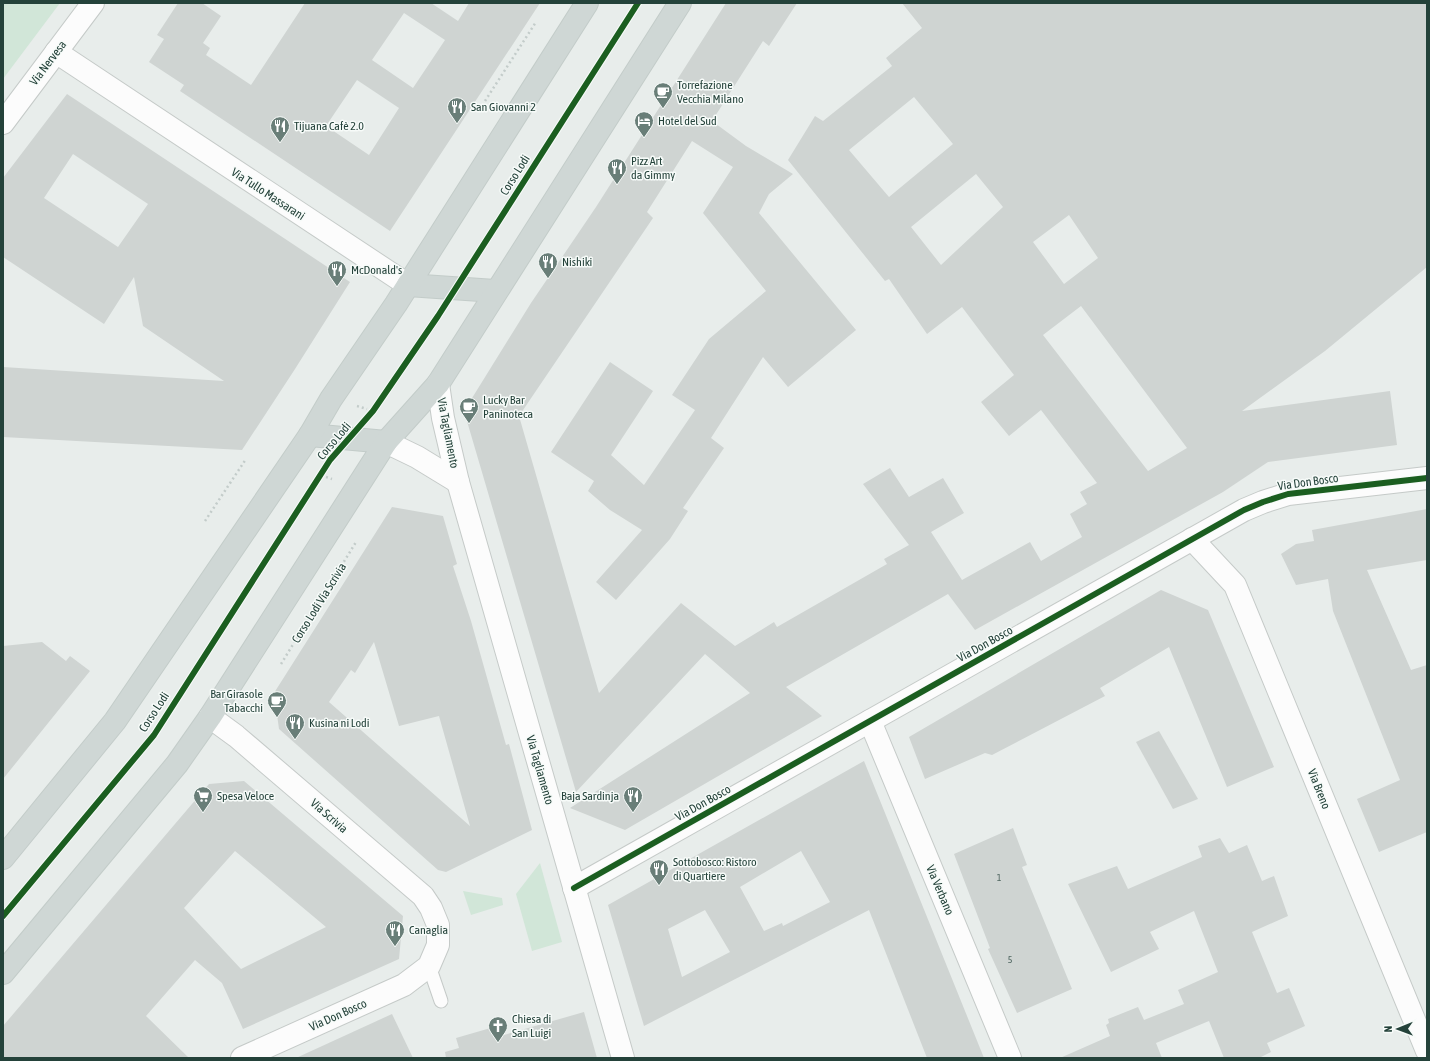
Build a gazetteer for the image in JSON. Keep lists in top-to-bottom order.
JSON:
{
  "streets": {
    "main road": ["Corso Lodi", "Via Tullo Massarani"],
    "street": [
      "Via Nervesa",
      "Via Tagliamento",
      "Via Don Bosco",
      "Via Breno",
      "Via Scrivia",
      "Via Verbano"
    ],
    "path": ["Corso Lodi Via Scrivia"]
  },
  "crossings": [
    ["Via Nervesa", "Via Tullo Massarani"],
    ["Corso Lodi", "Via Tullo Massarani"],
    ["Corso Lodi", "Via Tagliamento"],
    ["Via Tagliamento", "Via Don Bosco"],
    ["Via Don Bosco", "Via Breno"],
    ["Via Don Bosco", "Via Scrivia"],
    ["Via Don Bosco", "Via Verbano"]
  ],
  "places": {
    "cafe": ["Torrefazione Vecchia Milano", "Lucky Bar Paninoteca", "Bar Girasole Tabacchi"],
    "restaurant": [
      "San Giovanni 2",
      "Tijuana Cafè 2.0",
      "Pizz Art da Gimmy",
      "Nishiki",
      "McDonald's",
      "Kusina ni Lodi",
      "Baja Sardinja",
      "Sottobosco: Ristoro di Quartiere",
      "Canaglia"
    ],
    "hotel": ["Hotel del Sud"],
    "supermarket": ["Spesa Veloce"],
    "church": ["Chiesa di San Luigi"]
  },
  "house_numbers": ["1", "5"],
  "north": "left"
}
